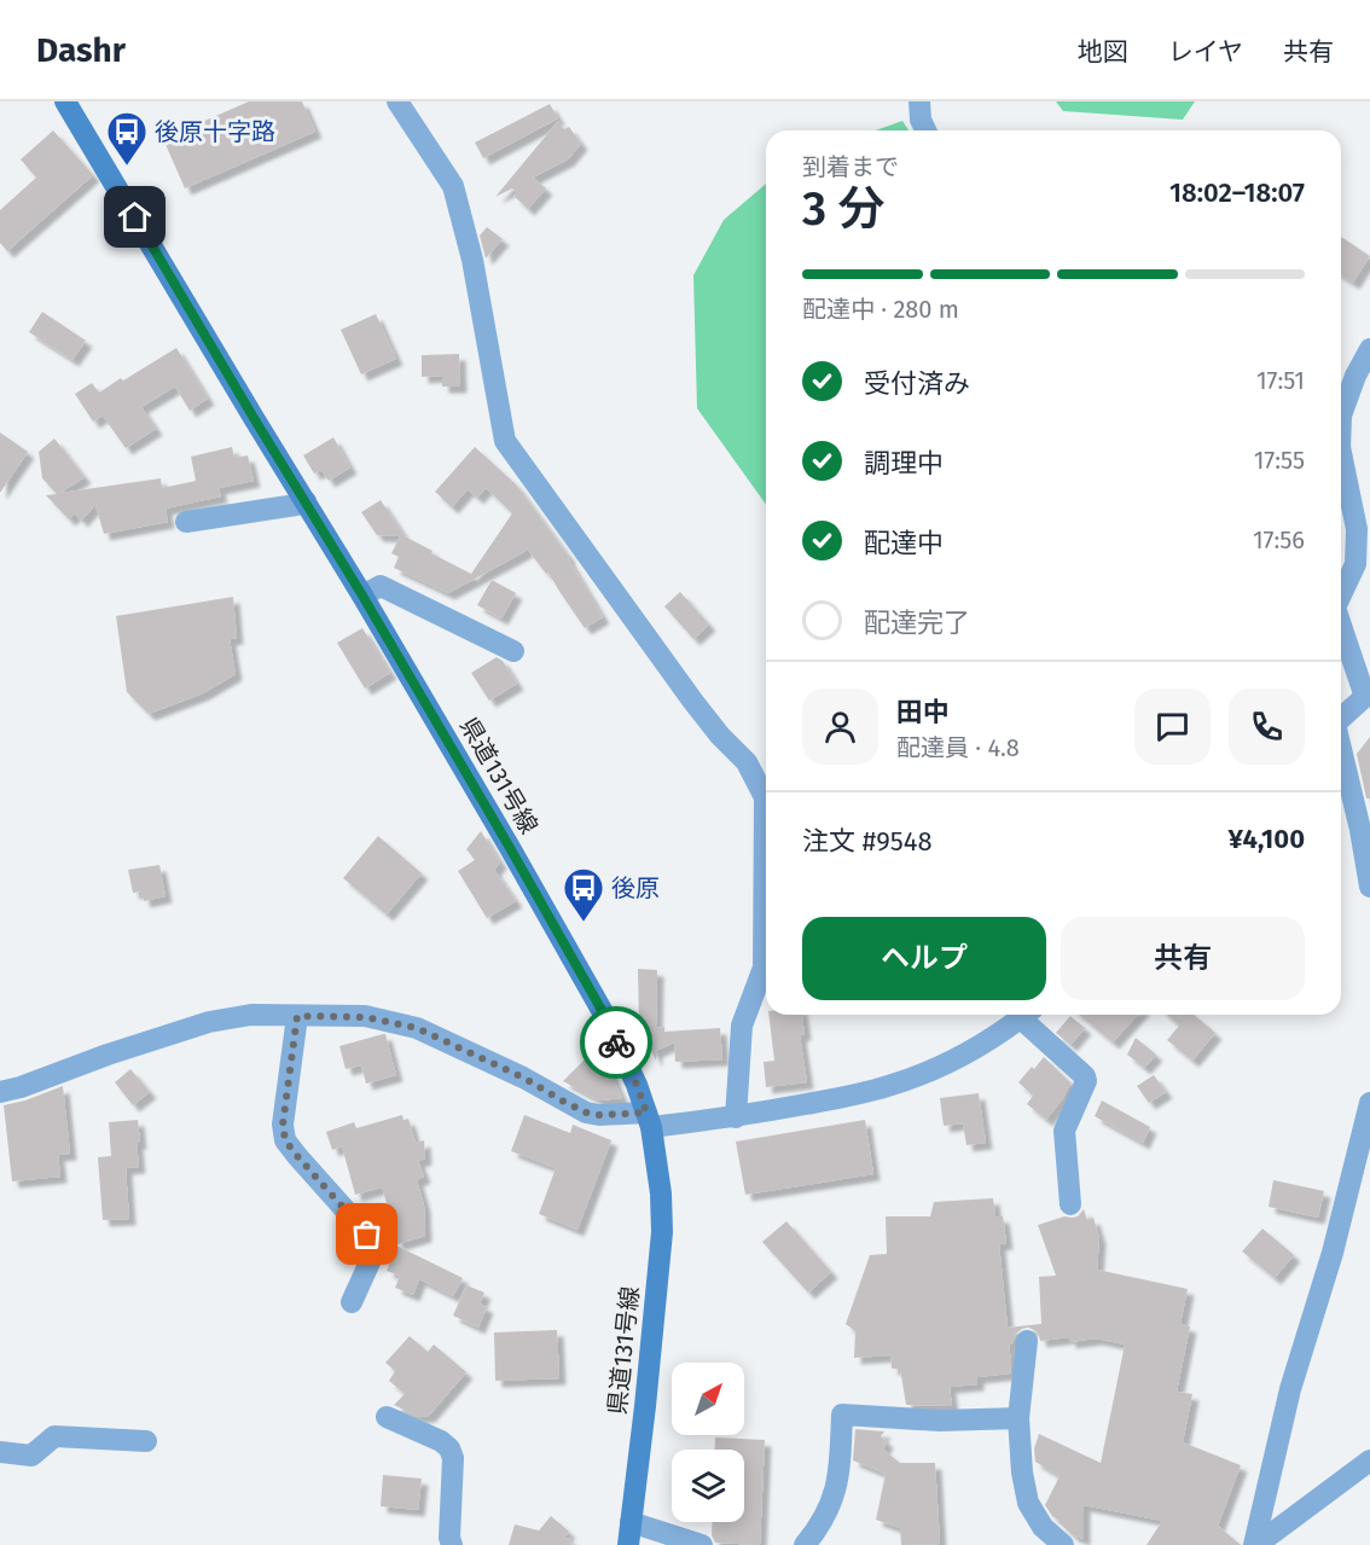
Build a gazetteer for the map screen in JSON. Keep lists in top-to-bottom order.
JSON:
{
  "streets": {
    "main road": ["県道131号線"]
  },
  "places": {
    "bus stop": ["後原十字路", "後原"]
  },
  "north": "top right",
  "page": {
    "header": "Dashr",
    "nav": ["地図", "レイヤ", "共有"],
    "heading": ["3 分", "到着まで", "18:02–18:07"],
    "panel": [
      "田中",
      "配達員 · 4.8",
      "注文 #9548",
      "¥4,100"
    ],
    "bar": "配達中 · 280 m",
    "list": [
      ["受付済み", "17:51"],
      ["調理中", "17:55"],
      ["配達中", "17:56"],
      "配達完了"
    ],
    "buttons": ["ヘルプ", "共有"]
  }
}
